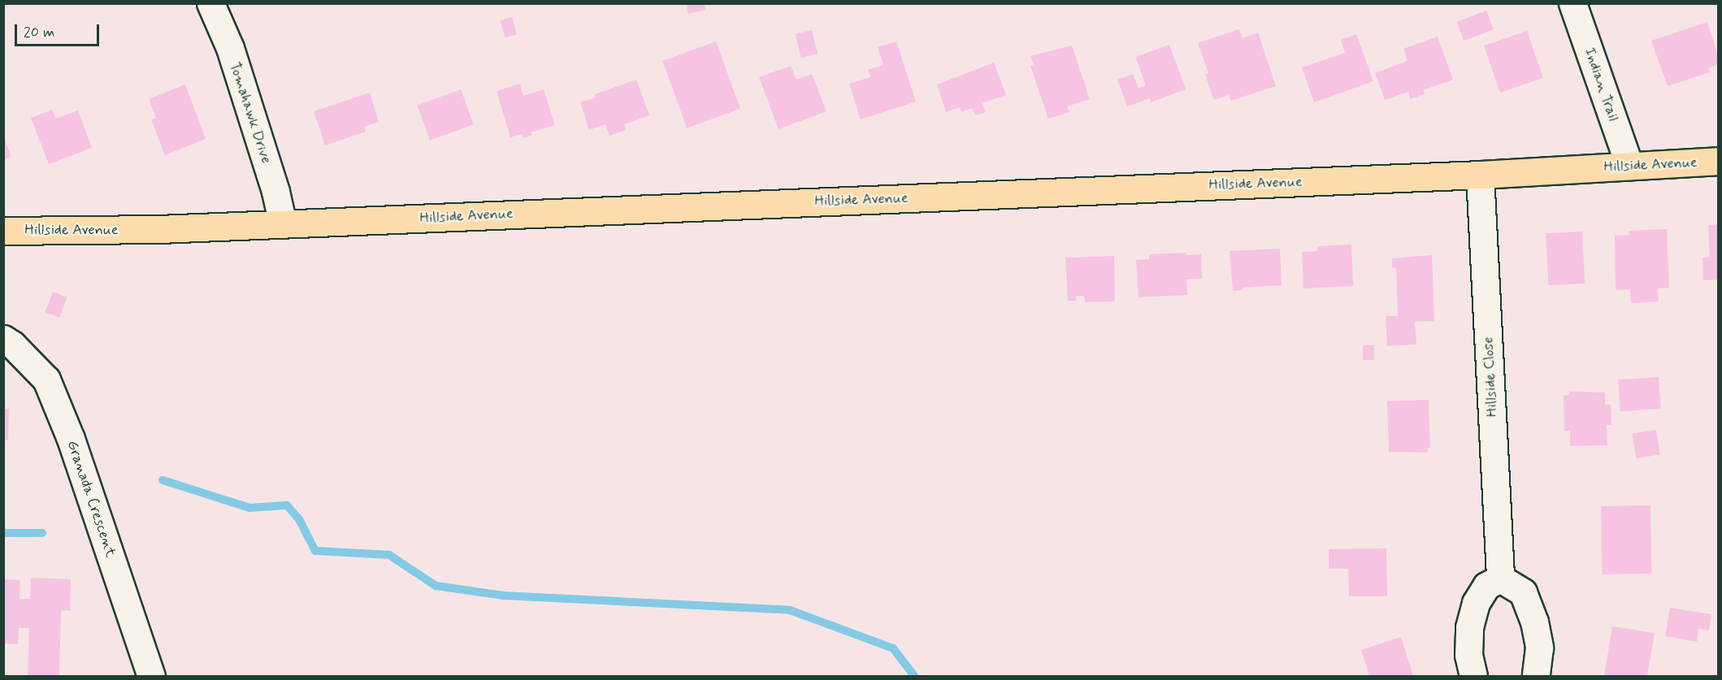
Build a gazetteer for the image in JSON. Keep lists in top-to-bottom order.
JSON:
{
  "streets": {
    "main road": ["Hillside Avenue"],
    "street": [
      "Indian Trail",
      "Tomahawk Drive",
      "Hillside Close",
      "Granada Crescent"
    ]
  },
  "crossings": [
    ["Indian Trail", "Hillside Avenue"],
    ["Tomahawk Drive", "Hillside Avenue"],
    ["Hillside Avenue", "Hillside Close"]
  ],
  "scale_bar": "20 m"
}
